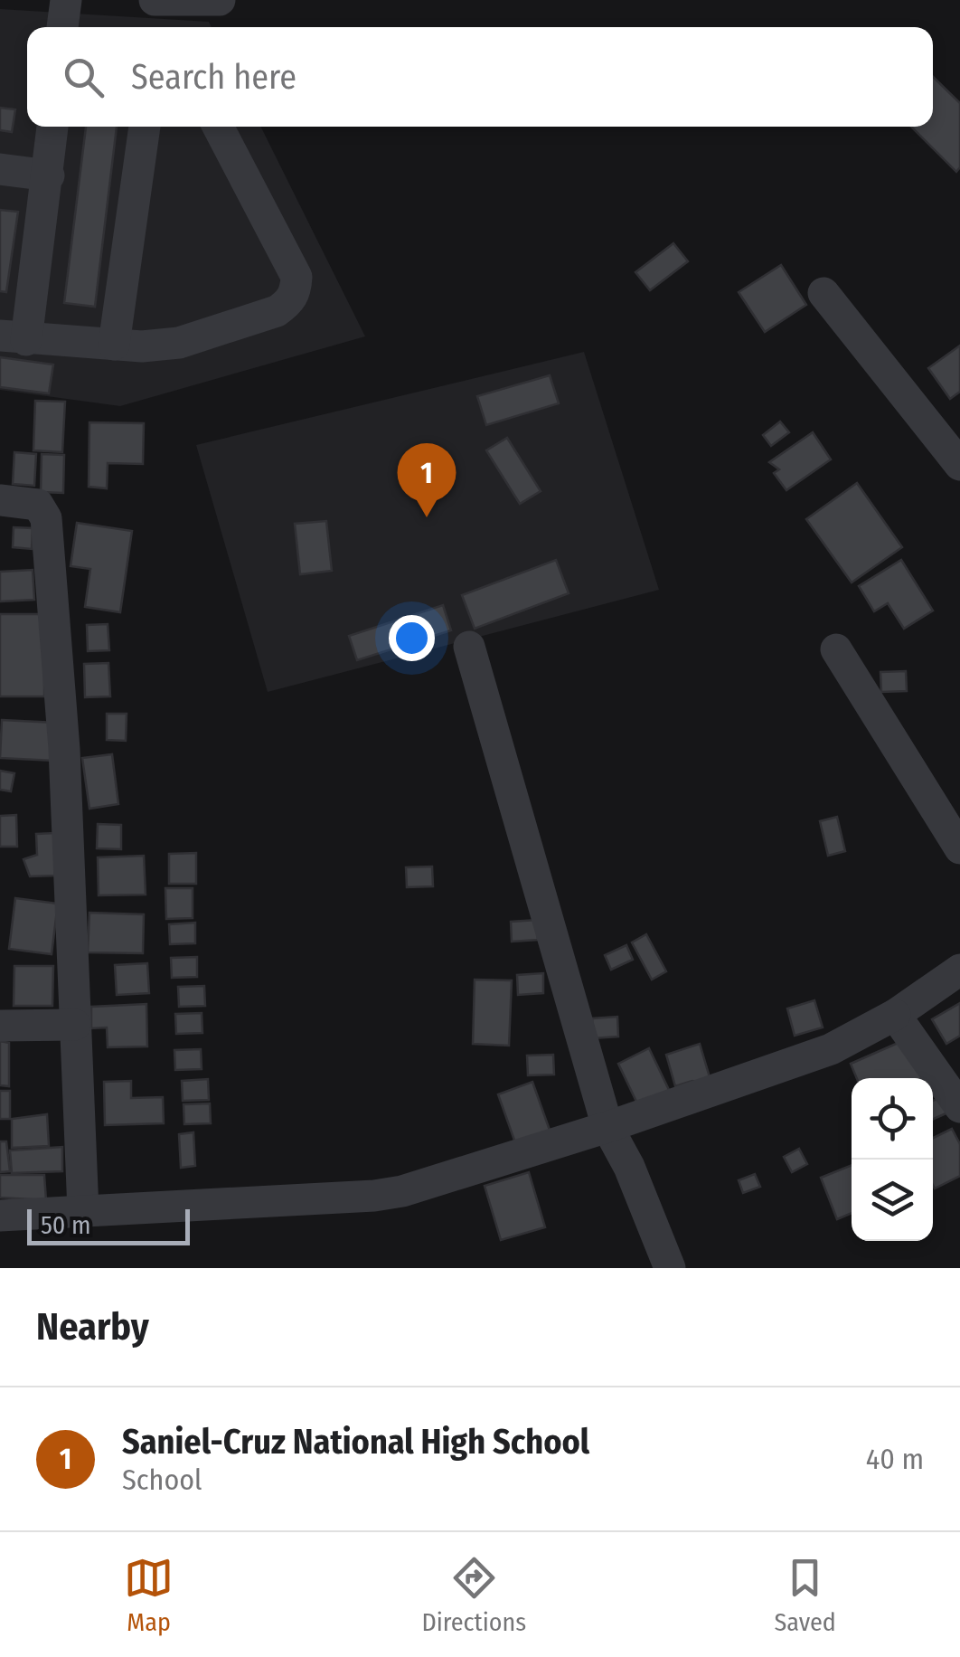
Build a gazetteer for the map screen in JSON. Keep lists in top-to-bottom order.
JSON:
{
  "scale_bar": "50 m",
  "page": {
    "search": "Search here",
    "pins": "1",
    "scale": "50 m",
    "heading": "Nearby",
    "list": [
      {
        "mark": "1",
        "name": "Saniel-Cruz National High School",
        "note": "School",
        "value": "40 m"
      }
    ],
    "nav": ["Map", "Directions", "Saved"]
  }
}
